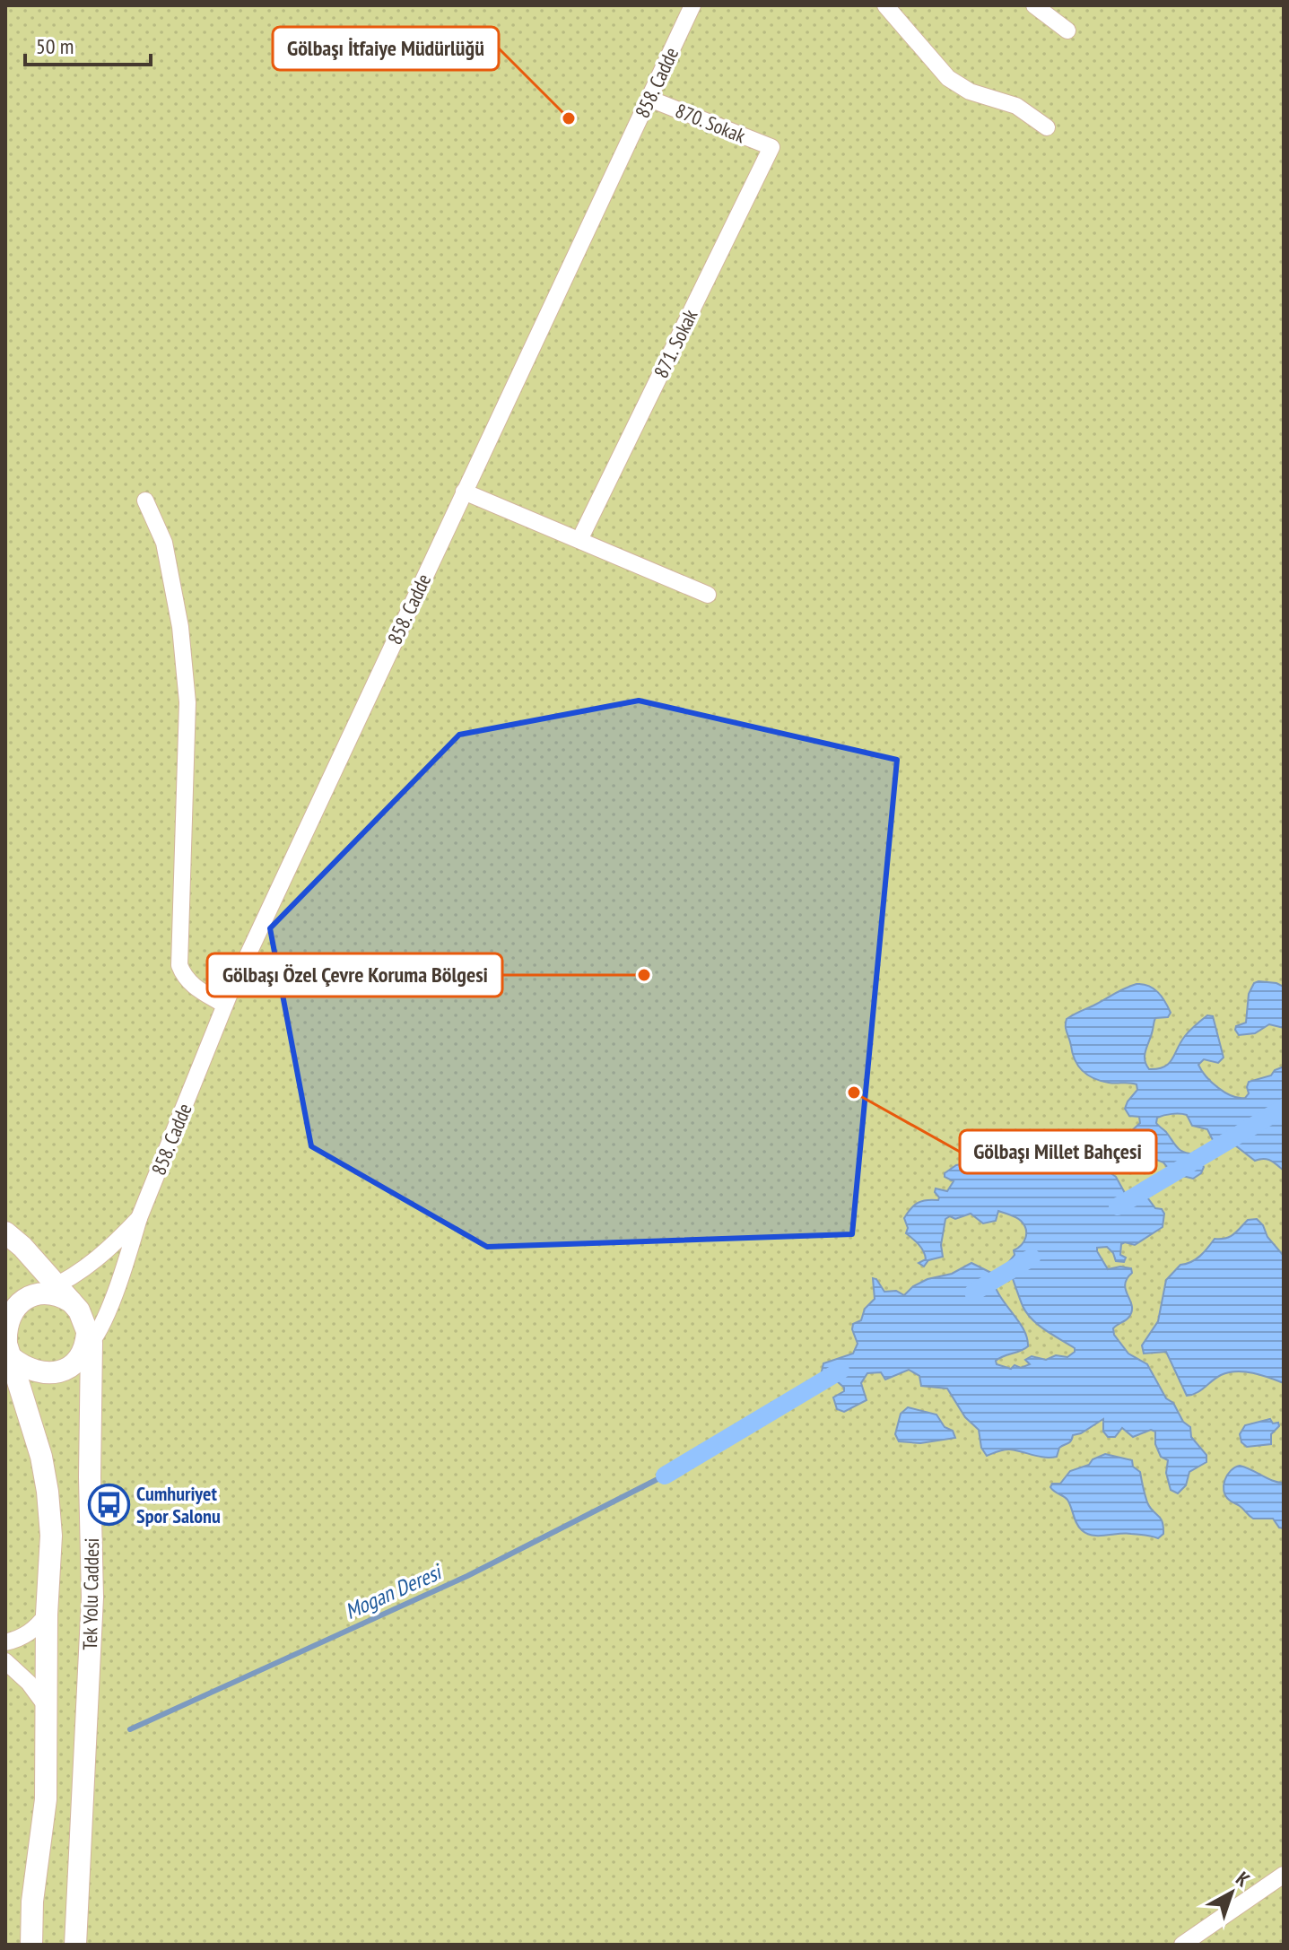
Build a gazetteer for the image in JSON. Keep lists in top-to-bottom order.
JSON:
{
  "streets": {
    "main road": ["Tek Yolu Caddesi"],
    "street": ["858. Cadde", "870. Sokak", "871. Sokak"]
  },
  "crossings": [
    ["858. Cadde", "870. Sokak"],
    ["858. Cadde", "Tek Yolu Caddesi"],
    ["870. Sokak", "871. Sokak"]
  ],
  "water": ["Mogan Deresi"],
  "places": {
    "other": ["Gölbaşı İtfaiye Müdürlüğü", "Gölbaşı Özel Çevre Koruma Bölgesi", "Gölbaşı Millet Bahçesi"],
    "bus stop": ["Cumhuriyet Spor Salonu"]
  },
  "scale_bar": "50 m",
  "north": "top right"
}
